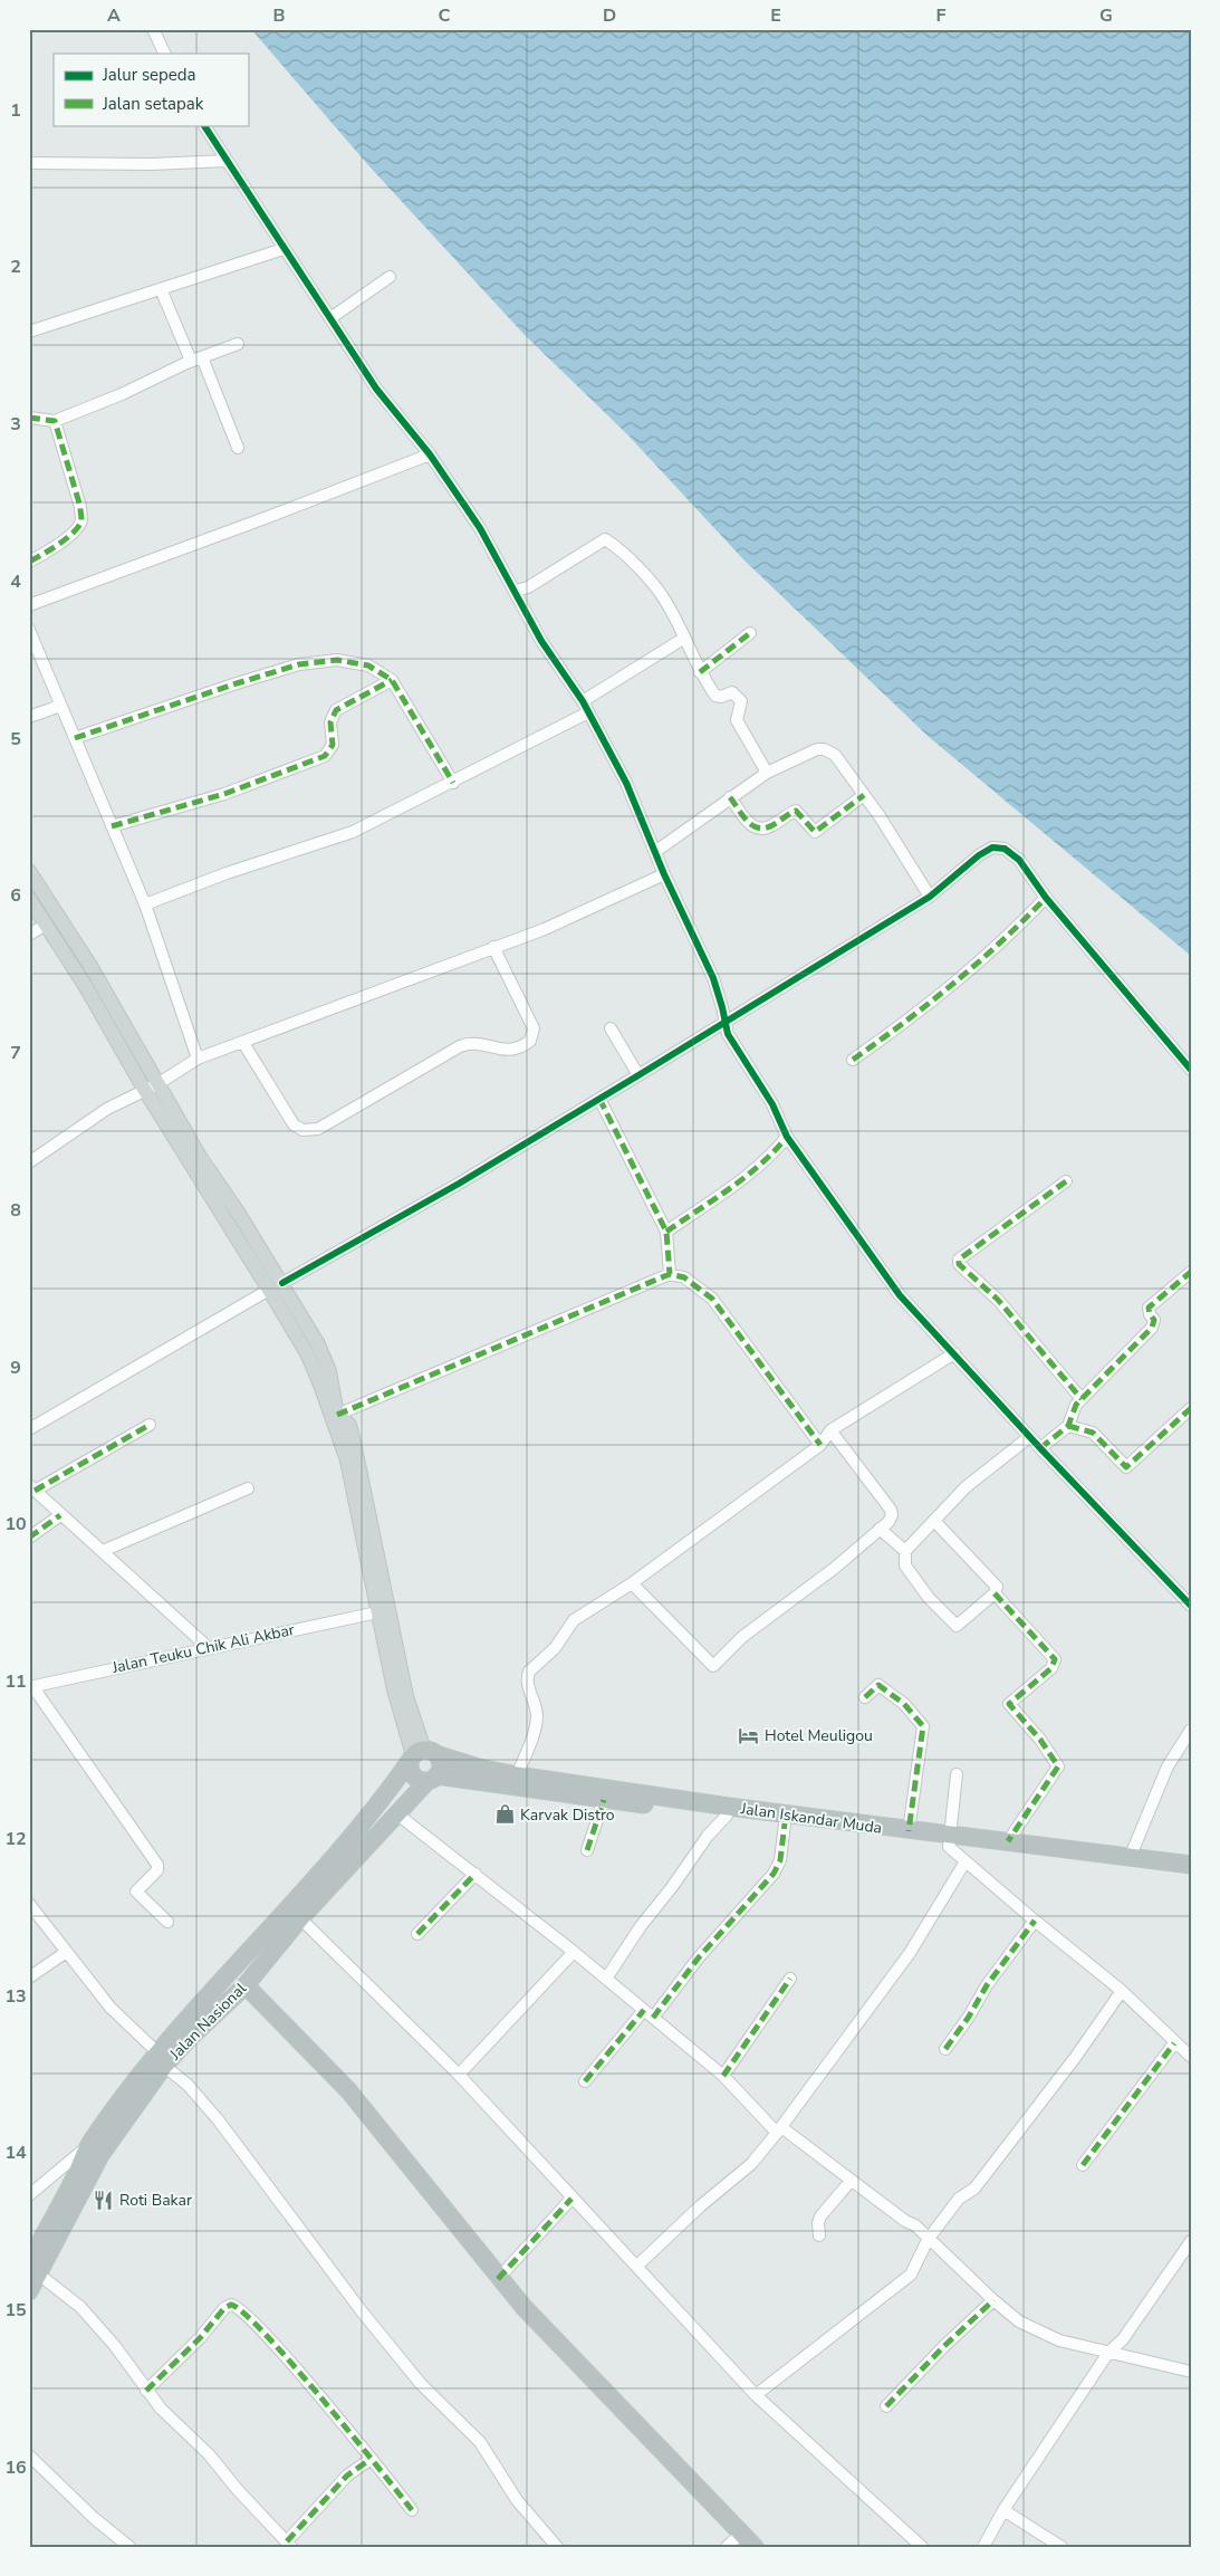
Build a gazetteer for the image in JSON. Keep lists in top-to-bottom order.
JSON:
{
  "streets": {
    "highway": ["Jalan Iskandar Muda", "Jalan Nasional"],
    "street": ["Jalan Teuku Chik Ali Akbar"]
  },
  "crossings": [
    ["Jalan Iskandar Muda", "Jalan Nasional"]
  ],
  "places": {
    "hotel": ["Hotel Meuligou"],
    "shop": ["Karvak Distro"],
    "restaurant": ["Roti Bakar"]
  },
  "legend": ["Jalur sepeda", "Jalan setapak"],
  "grid": {
    "columns": [
      "A",
      "B",
      "C",
      "D",
      "E",
      "F",
      "G"
    ],
    "rows": [
      "1",
      "2",
      "3",
      "4",
      "5",
      "6",
      "7",
      "8",
      "9",
      "10",
      "11",
      "12",
      "13",
      "14",
      "15",
      "16"
    ]
  }
}
